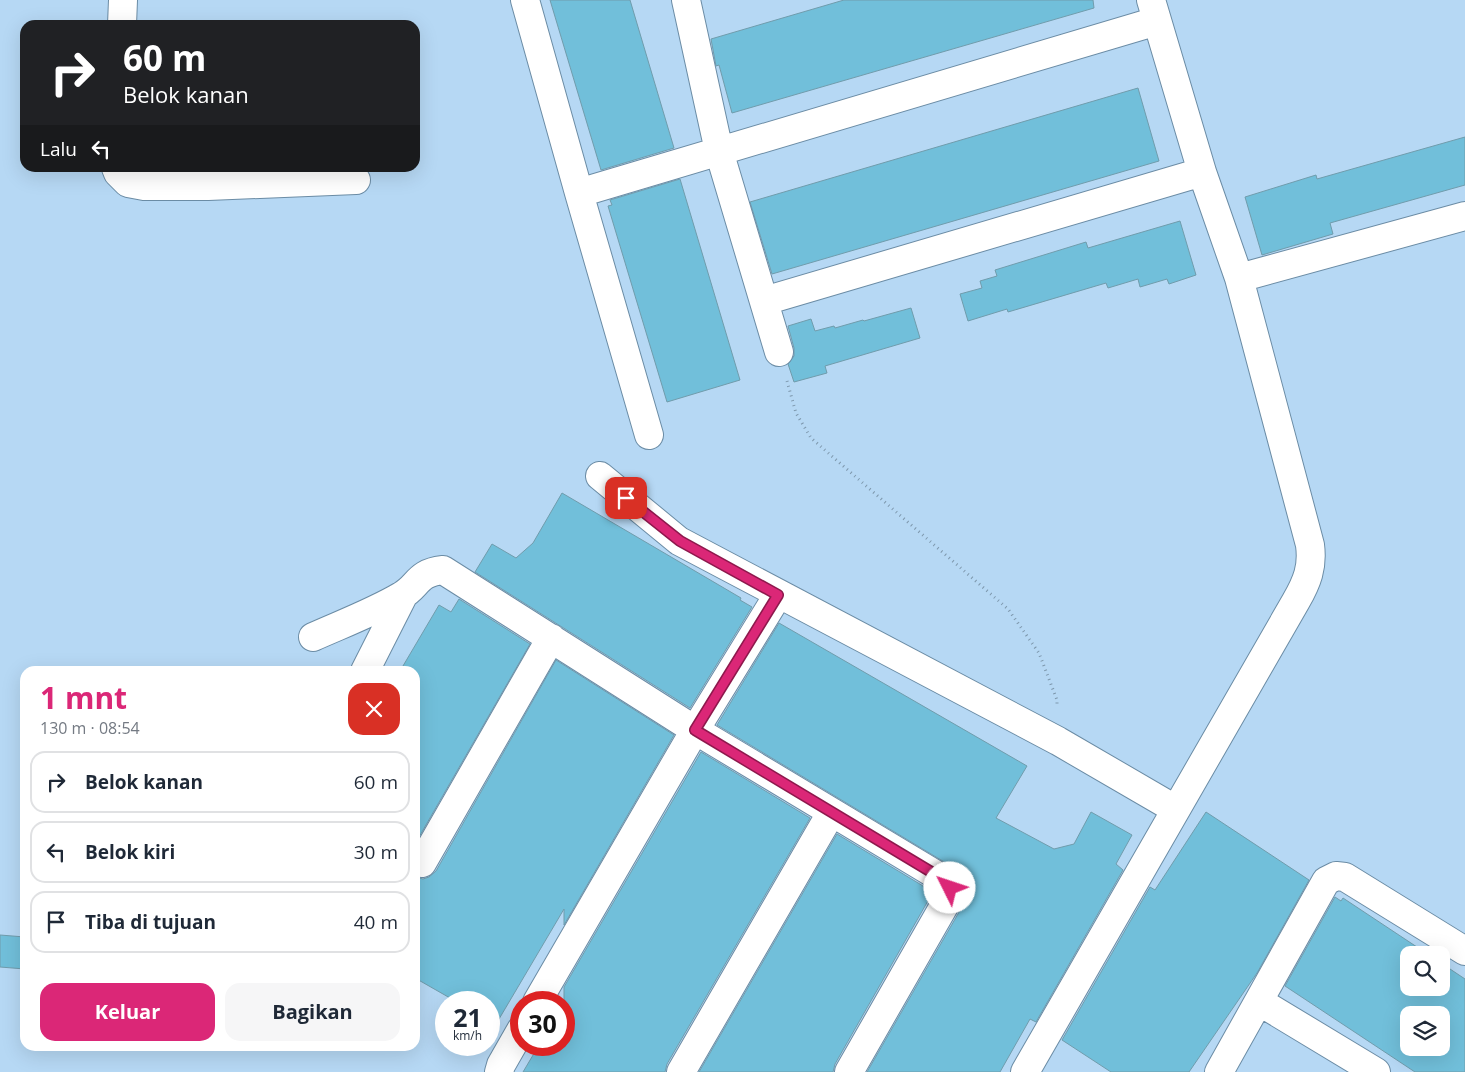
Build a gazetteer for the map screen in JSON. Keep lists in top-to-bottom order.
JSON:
{
  "page": {
    "turn": ["60 m", "Belok kanan"],
    "then": "Lalu",
    "heading": ["1 mnt", "130 m · 08:54"],
    "list": [
      {
        "name": "Belok kanan",
        "value": "60 m"
      },
      {
        "name": "Belok kiri",
        "value": "30 m"
      },
      {
        "name": "Tiba di tujuan",
        "value": "40 m"
      }
    ],
    "buttons": ["Keluar", "Bagikan"],
    "speed": "21 km/h",
    "limit": "30"
  }
}
